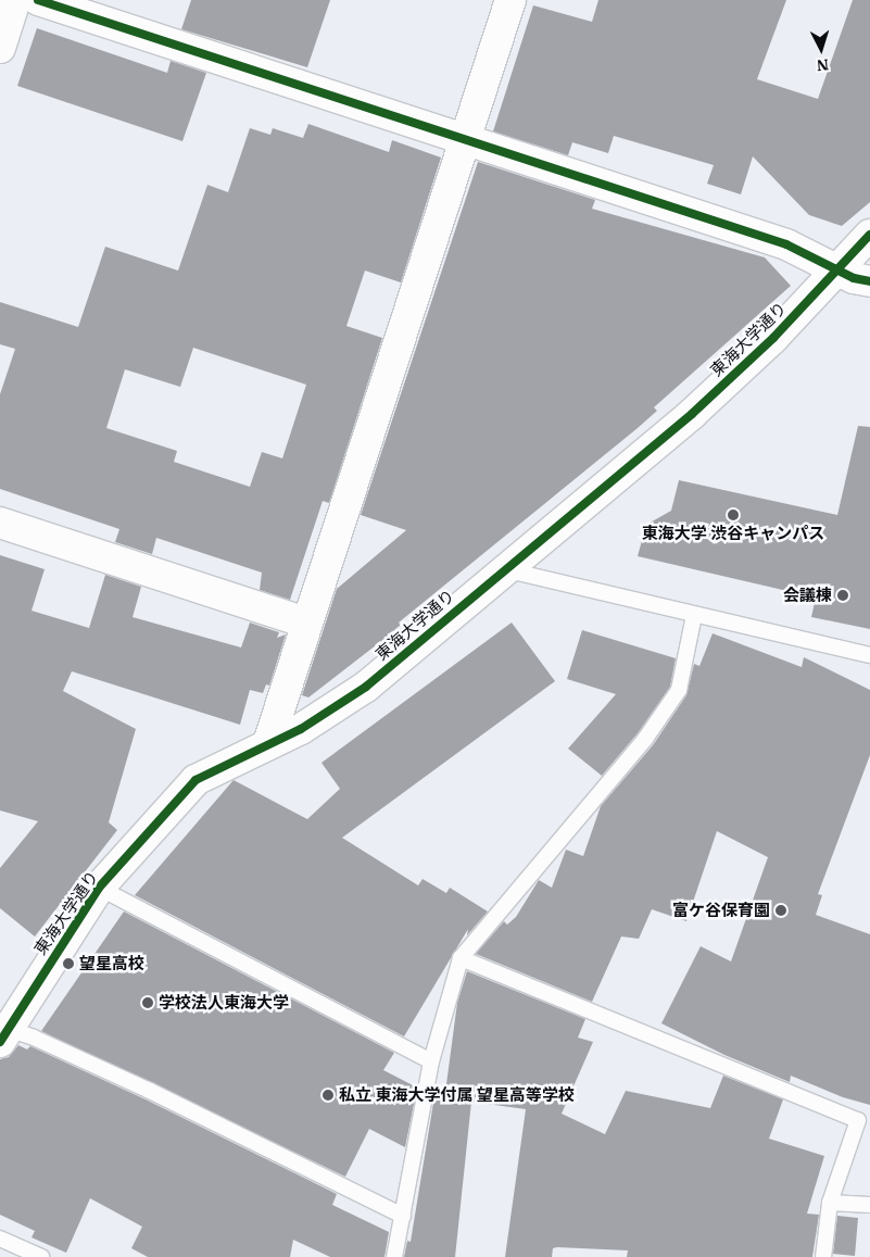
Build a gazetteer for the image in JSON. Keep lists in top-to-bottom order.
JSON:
{
  "streets": {
    "street": ["東海大学通り"]
  },
  "places": [
    "東海大学 渋谷キャンパス",
    "会議棟",
    "富ケ谷保育園",
    "望星高校",
    "学校法人東海大学",
    "私立 東海大学付属 望星高等学校"
  ],
  "north": "bottom"
}
